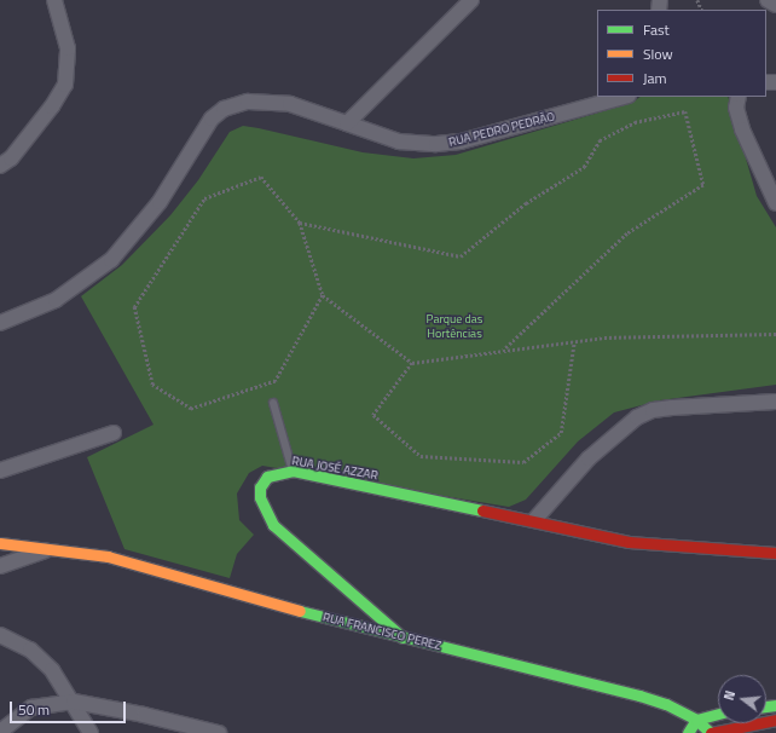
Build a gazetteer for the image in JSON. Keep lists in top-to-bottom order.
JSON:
{
  "streets": {
    "street": ["RUA PEDRO PEDRÃO", "RUA JOSÉ AZZAR", "RUA FRANCISCO PEREZ"]
  },
  "crossings": [
    ["RUA JOSÉ AZZAR", "RUA FRANCISCO PEREZ"]
  ],
  "parks": ["Parque das Hortências"],
  "legend": ["Fast", "Slow", "Jam"],
  "scale_bar": "50 m",
  "north": "left"
}
